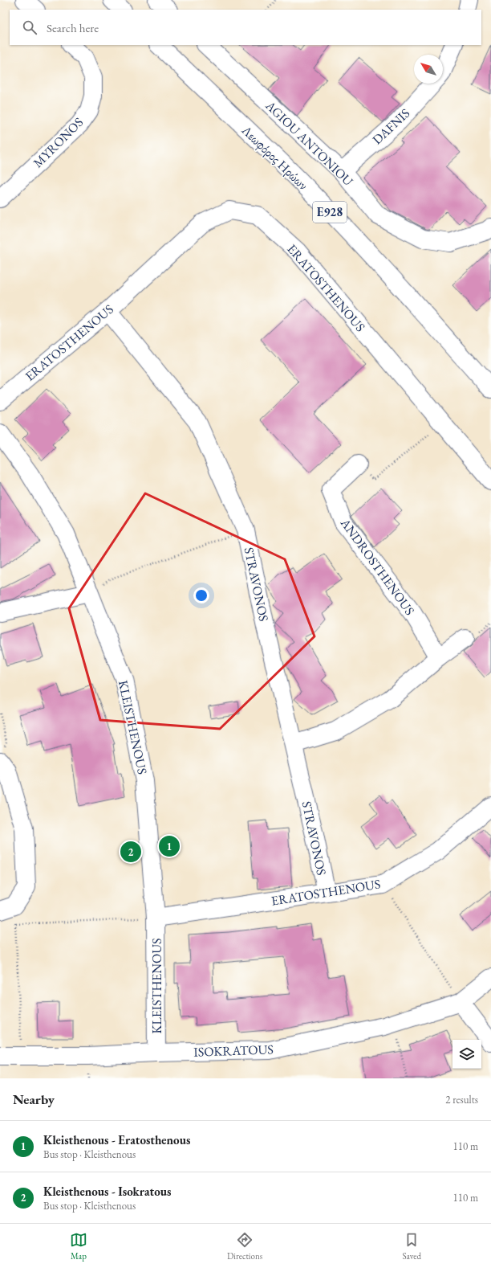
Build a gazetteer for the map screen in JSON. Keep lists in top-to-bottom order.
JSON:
{
  "streets": {
    "street": [
      "DAFNIS",
      "MYRONOS",
      "AGIOU ANTONIOU",
      "Λεωφόρος Ηρώων",
      "E928",
      "ERATOSTHENOUS",
      "ANDROSTHENOUS",
      "STRAVONOS",
      "KLEISTHENOUS",
      "ISOKRATOUS"
    ]
  },
  "crossings": [
    ["DAFNIS", "AGIOU ANTONIOU"],
    ["ERATOSTHENOUS", "STRAVONOS"],
    ["ERATOSTHENOUS", "KLEISTHENOUS"],
    ["KLEISTHENOUS", "ISOKRATOUS"]
  ],
  "north": "top left",
  "page": {
    "search": "Search here",
    "pins": ["1", "2"],
    "heading": ["Nearby", "2 results"],
    "list": [
      {
        "mark": "1",
        "name": "Kleisthenous - Eratosthenous",
        "note": "Bus stop · Kleisthenous",
        "value": "110 m"
      },
      {
        "mark": "2",
        "name": "Kleisthenous - Isokratous",
        "note": "Bus stop · Kleisthenous",
        "value": "110 m"
      }
    ],
    "nav": ["Map", "Directions", "Saved"]
  }
}
